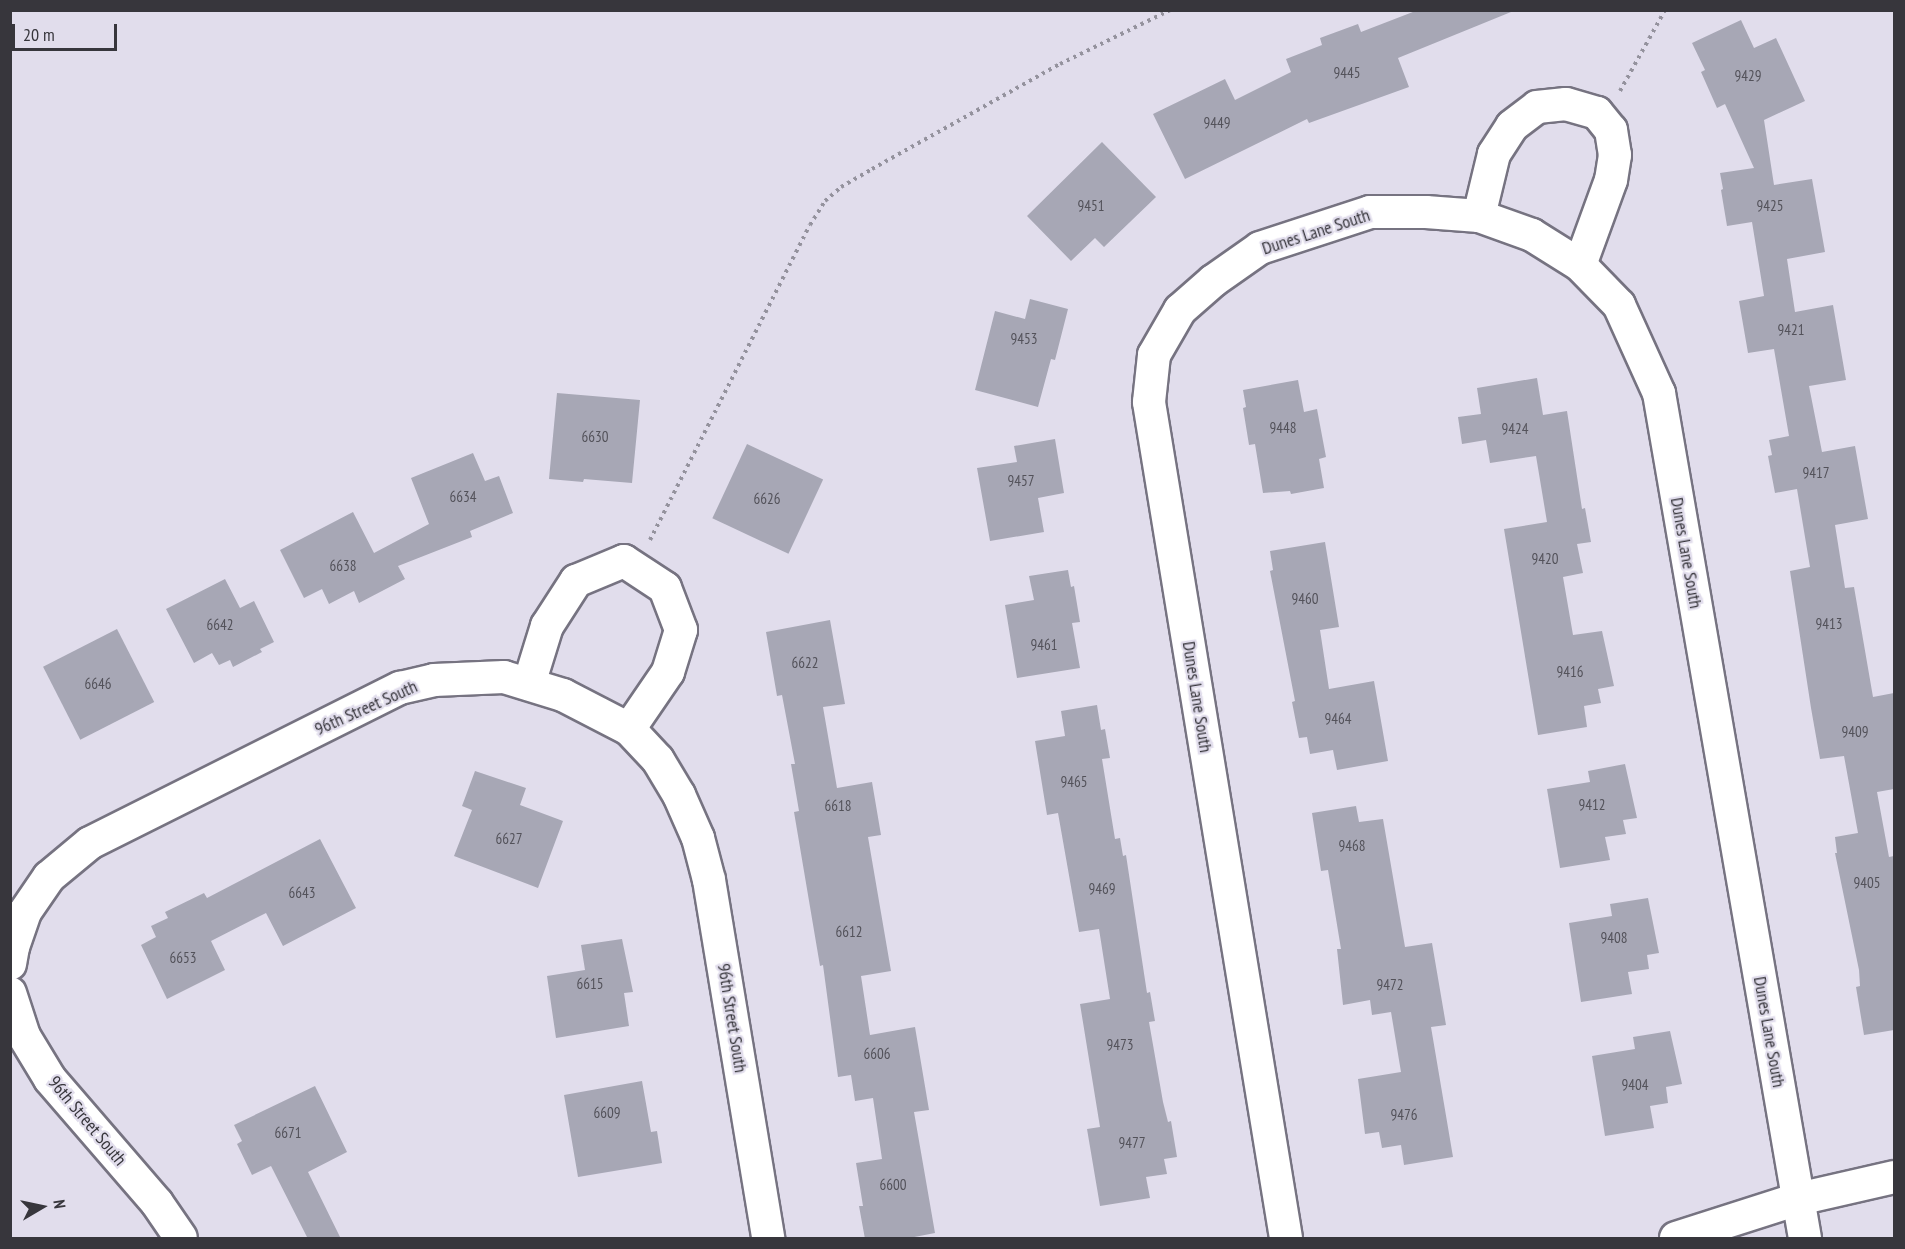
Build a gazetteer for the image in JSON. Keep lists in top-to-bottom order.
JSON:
{
  "streets": {
    "street": ["Dunes Lane South", "96th Street South"]
  },
  "house_numbers": [
    "9445",
    "9429",
    "9449",
    "9451",
    "9425",
    "9421",
    "9453",
    "9448",
    "9424",
    "6630",
    "9417",
    "9457",
    "6634",
    "6626",
    "9420",
    "6638",
    "9460",
    "9413",
    "6642",
    "9461",
    "6622",
    "9416",
    "6646",
    "9464",
    "9409",
    "9465",
    "9412",
    "6618",
    "6627",
    "9468",
    "9405",
    "9469",
    "6643",
    "6612",
    "9408",
    "6653",
    "6615",
    "9472",
    "9473",
    "6606",
    "9404",
    "6609",
    "9476",
    "6671",
    "9477",
    "6600"
  ],
  "scale_bar": "20 m",
  "north": "right"
}
